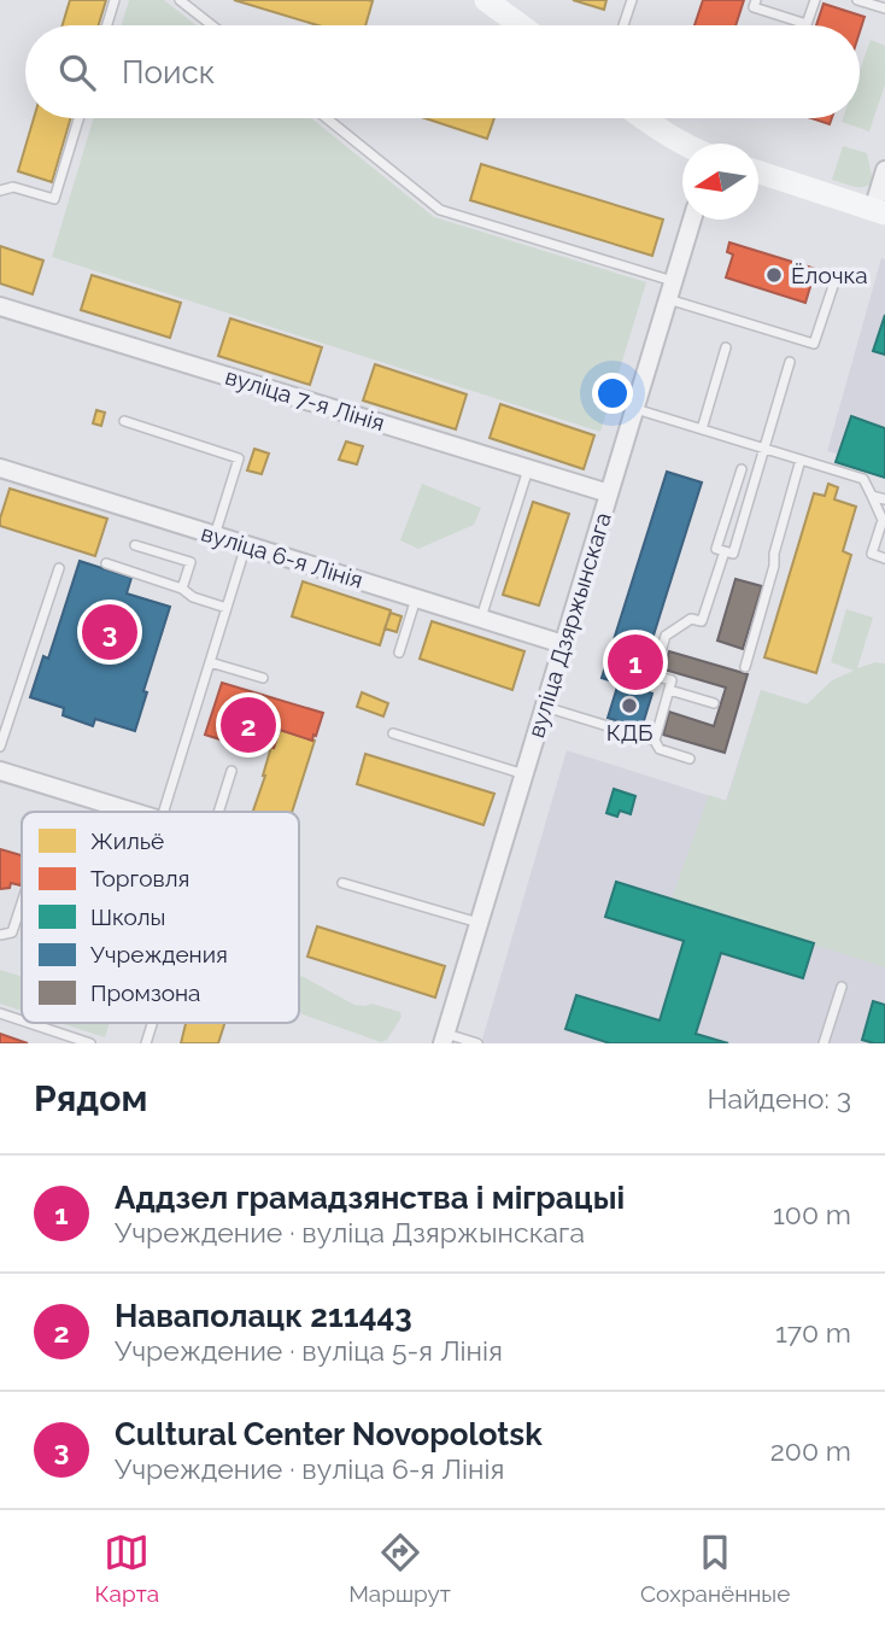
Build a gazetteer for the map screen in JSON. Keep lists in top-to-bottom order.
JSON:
{
  "streets": {
    "street": ["вуліца 7-я Лінія", "вуліца 6-я Лінія", "вуліца Дзяржынскага"]
  },
  "crossings": [
    ["вуліца 7-я Лінія", "вуліца Дзяржынскага"],
    ["вуліца 6-я Лінія", "вуліца Дзяржынскага"]
  ],
  "places": ["Ёлочка", "КДБ"],
  "legend": [
    "Жильё",
    "Торговля",
    "Школы",
    "Учреждения",
    "Промзона"
  ],
  "north": "left",
  "page": {
    "search": "Поиск",
    "pins": ["3", "1", "2"],
    "heading": ["Рядом", "Найдено: 3"],
    "list": [
      {
        "mark": "1",
        "name": "Аддзел грамадзянства і міграцыі",
        "note": "Учреждение · вуліца Дзяржынскага",
        "value": "100 m"
      },
      {
        "mark": "2",
        "name": "Наваполацк 211443",
        "note": "Учреждение · вуліца 5-я Лінія",
        "value": "170 m"
      },
      {
        "mark": "3",
        "name": "Cultural Center Novopolotsk",
        "note": "Учреждение · вуліца 6-я Лінія",
        "value": "200 m"
      }
    ],
    "nav": ["Карта", "Маршрут", "Сохранённые"]
  }
}
